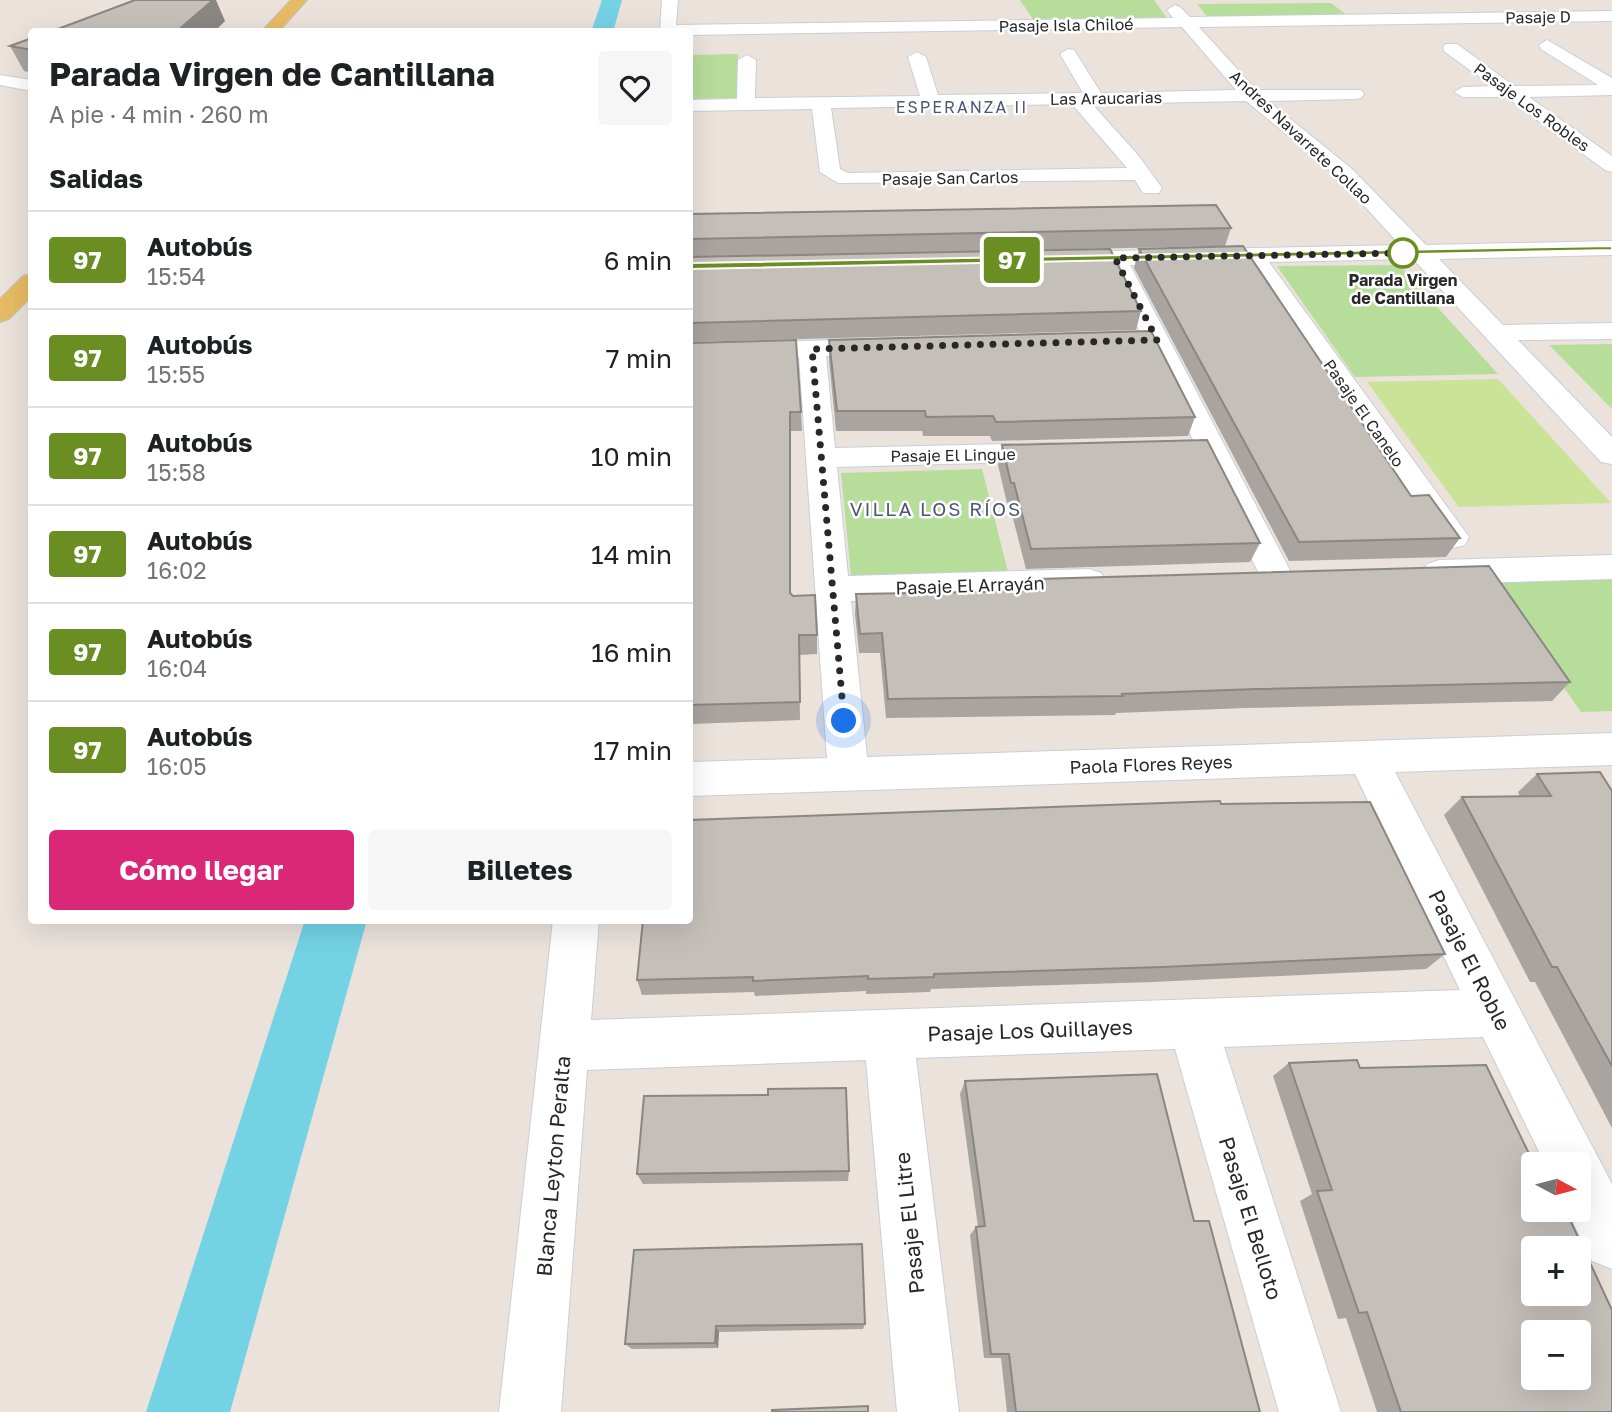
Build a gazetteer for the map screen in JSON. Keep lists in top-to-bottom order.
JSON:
{
  "streets": {
    "street": [
      "Pasaje D",
      "Pasaje Isla Chiloé",
      "Las Araucarias",
      "Pasaje Los Robles",
      "Andres Navarrete Collao",
      "Pasaje San Carlos",
      "Pasaje El Canelo",
      "Pasaje El Lingue",
      "Pasaje El Arrayán",
      "Paola Flores Reyes",
      "Pasaje El Roble",
      "Pasaje Los Quillayes",
      "Blanca Leyton Peralta",
      "Pasaje El Belloto",
      "Pasaje El Litre"
    ]
  },
  "crossings": [
    ["Pasaje D", "Pasaje Isla Chiloé"],
    ["Pasaje Isla Chiloé", "Andres Navarrete Collao"],
    ["Las Araucarias", "Andres Navarrete Collao"],
    ["Las Araucarias", "Pasaje San Carlos"],
    ["Paola Flores Reyes", "Pasaje El Roble"],
    ["Pasaje El Roble", "Pasaje Los Quillayes"],
    ["Pasaje Los Quillayes", "Blanca Leyton Peralta"],
    ["Pasaje Los Quillayes", "Pasaje El Belloto"],
    ["Pasaje Los Quillayes", "Pasaje El Litre"]
  ],
  "districts": ["ESPERANZA II", "VILLA LOS RÍOS"],
  "places": ["Parada Virgen de Cantillana"],
  "lines": ["bus line 97"],
  "north": "right",
  "page": {
    "on_map": "97",
    "heading": [
      ["Parada Virgen de Cantillana", "A pie · 4 min · 260 m"],
      "Salidas"
    ],
    "list": [
      {
        "mark": "97",
        "name": "Autobús",
        "note": "15:54",
        "value": "6 min"
      },
      {
        "mark": "97",
        "name": "Autobús",
        "note": "15:55",
        "value": "7 min"
      },
      {
        "mark": "97",
        "name": "Autobús",
        "note": "15:58",
        "value": "10 min"
      },
      {
        "mark": "97",
        "name": "Autobús",
        "note": "16:02",
        "value": "14 min"
      },
      {
        "mark": "97",
        "name": "Autobús",
        "note": "16:04",
        "value": "16 min"
      },
      {
        "mark": "97",
        "name": "Autobús",
        "note": "16:05",
        "value": "17 min"
      }
    ],
    "buttons": ["Cómo llegar", "Billetes"],
    "map_buttons": ["+", "−"]
  }
}
